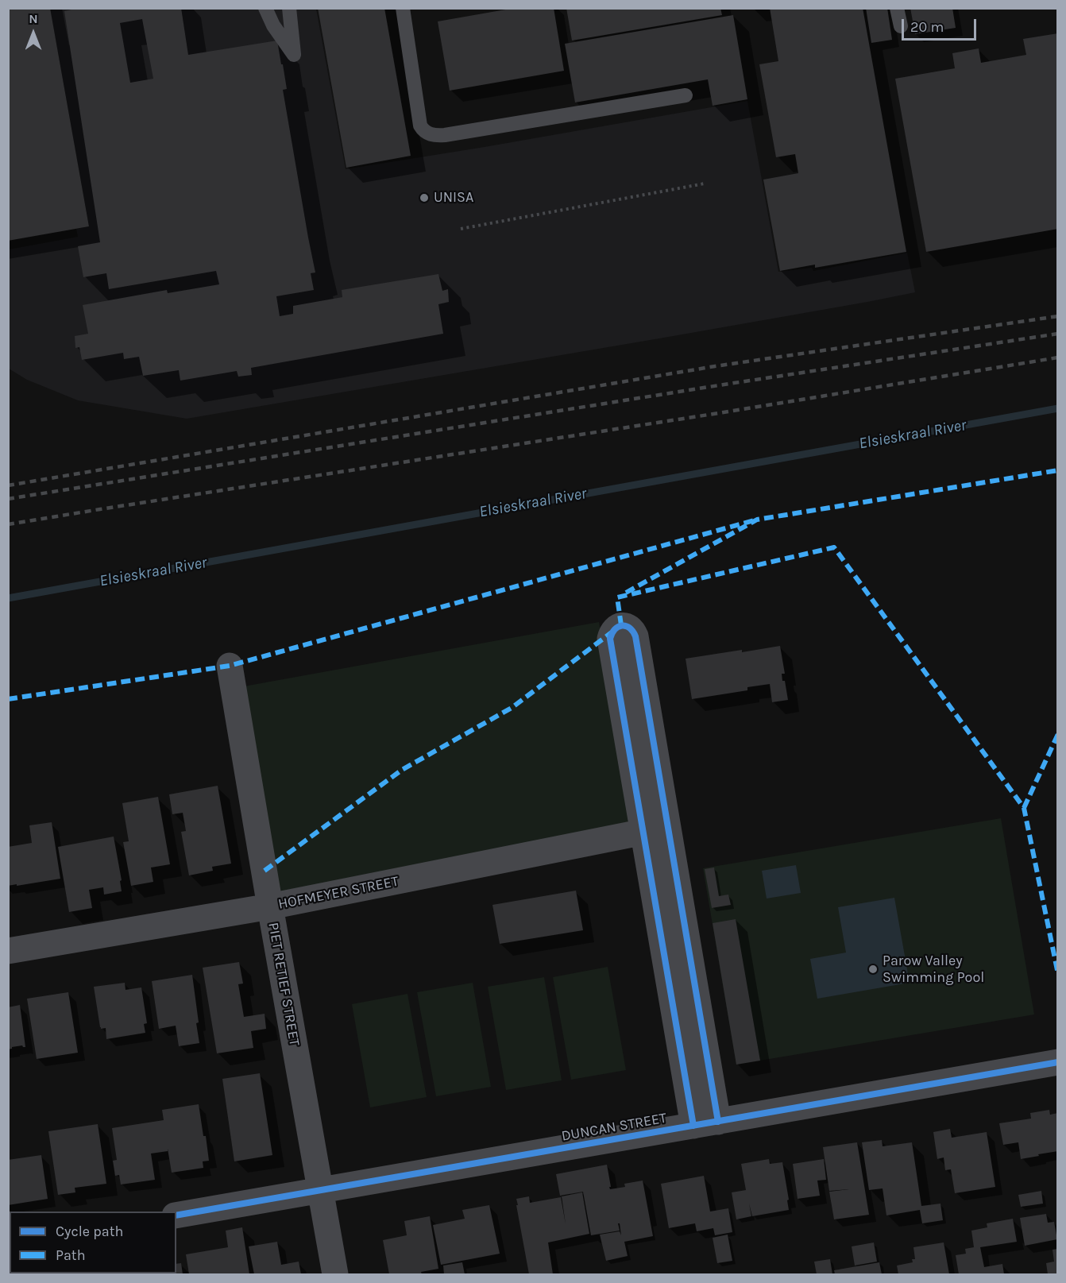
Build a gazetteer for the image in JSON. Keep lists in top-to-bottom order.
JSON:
{
  "streets": {
    "street": ["HOFMEYER STREET", "PIET RETIEF STREET", "DUNCAN STREET"]
  },
  "crossings": [
    ["HOFMEYER STREET", "PIET RETIEF STREET"],
    ["PIET RETIEF STREET", "DUNCAN STREET"]
  ],
  "water": ["Elsieskraal River"],
  "places": ["UNISA", "Parow Valley Swimming Pool"],
  "legend": ["Cycle path", "Path"],
  "scale_bar": "20 m",
  "north": "top"
}
